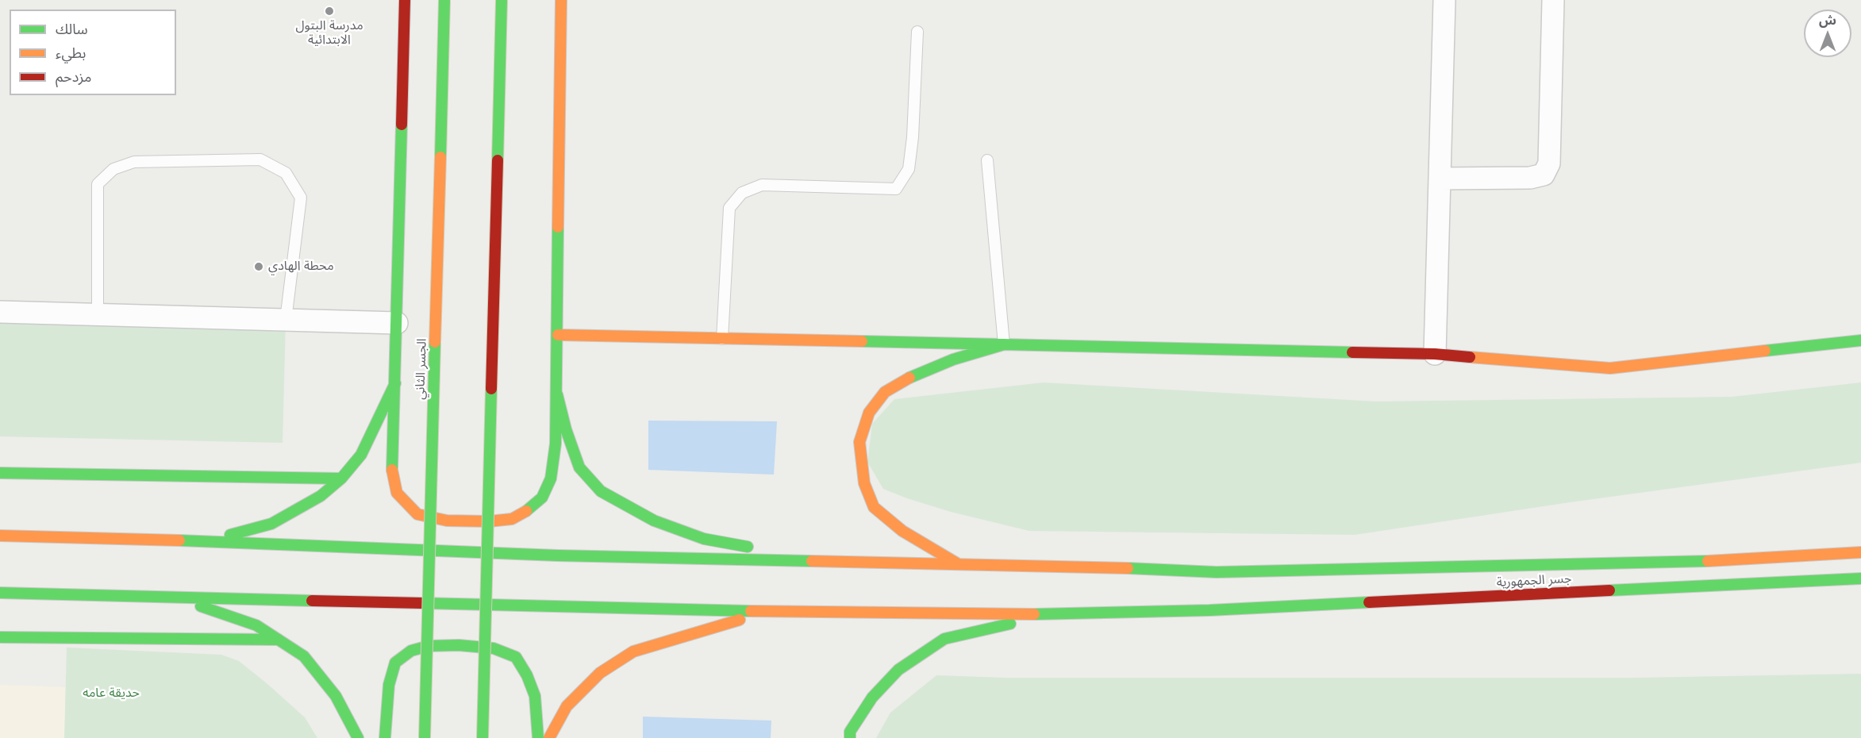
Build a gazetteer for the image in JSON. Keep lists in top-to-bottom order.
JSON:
{
  "streets": {
    "main road": ["الجسر الثاني", "جسر الجمهورية"]
  },
  "parks": ["حديقة عامه"],
  "places": ["مدرسة البتول الابتدائية", "محطة الهادي"],
  "legend": ["سالك", "بطيء", "مزدحم"],
  "north": "top"
}
